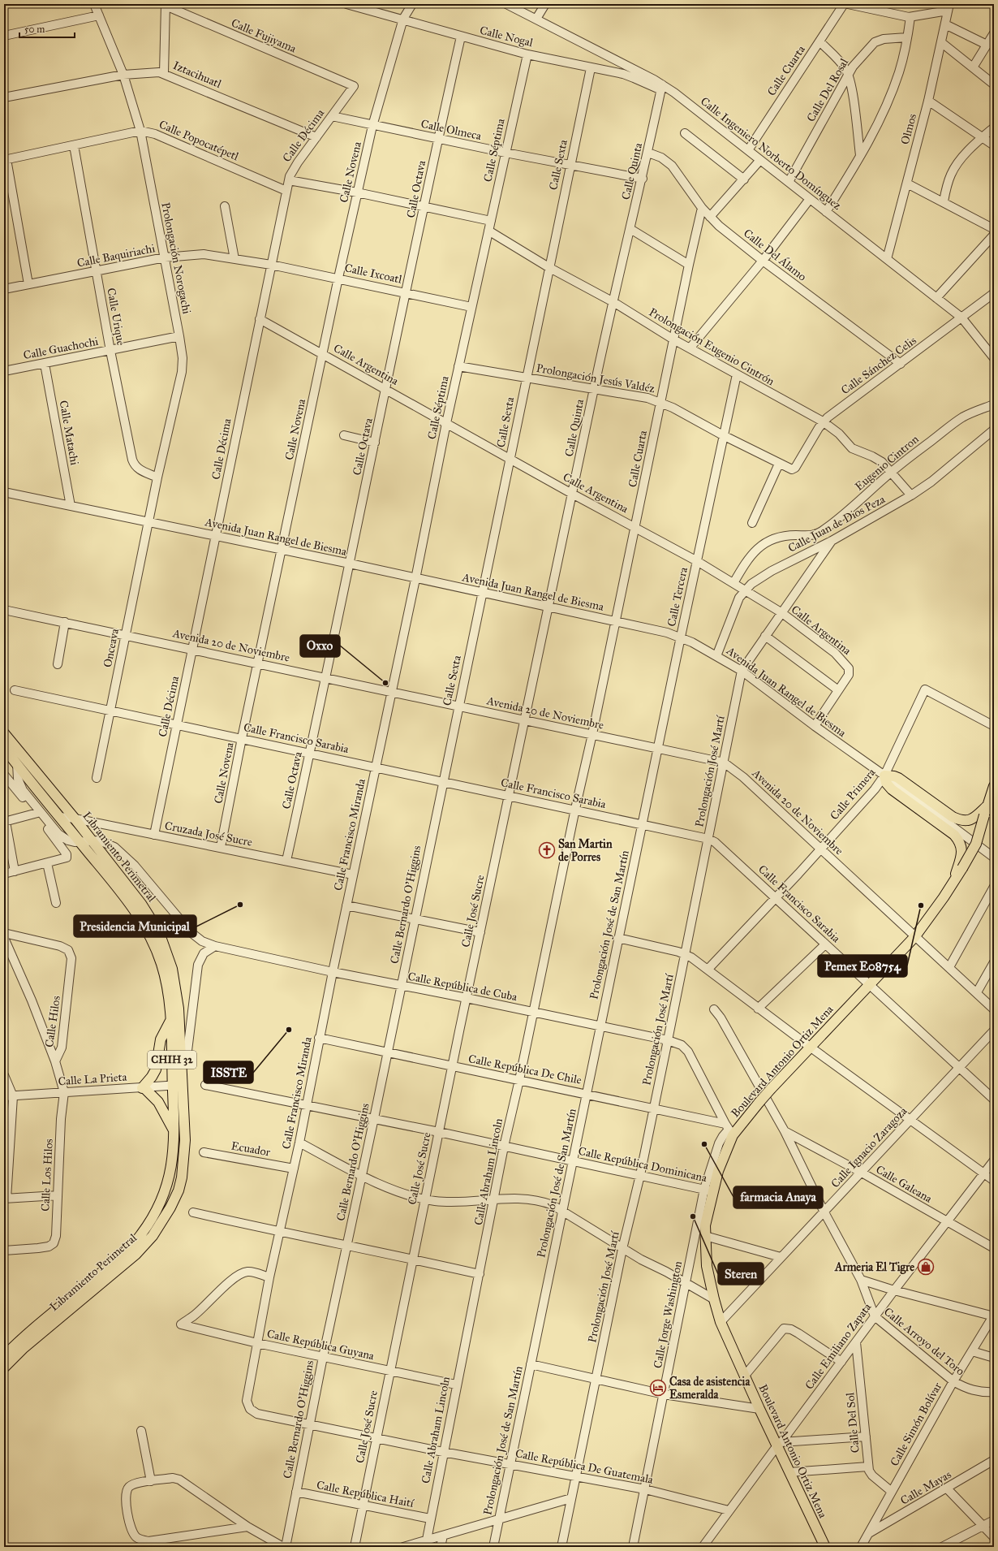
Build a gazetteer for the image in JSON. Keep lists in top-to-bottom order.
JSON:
{
  "streets": {
    "main road": ["Libramiento Perimetral", "CHIH 32", "Boulevard Antonio Ortiz Mena"],
    "street": [
      "Calle Fujiyama",
      "Calle Nogal",
      "Calle Cuarta",
      "Iztacihuatl",
      "Calle Del Rosal",
      "Olmos",
      "Calle Olmeca",
      "Calle Décima",
      "Calle Popocatépetl",
      "Calle Séptima",
      "Calle Ingeniero Norberto Domínguez",
      "Calle Sexta",
      "Calle Quinta",
      "Calle Novena",
      "Calle Octava",
      "Calle Del Álamo",
      "Calle Baquiriachi",
      "Prolongación Norogachi",
      "Calle Ixcoatl",
      "Calle Urique",
      "Prolongación Eugenio Cintrón",
      "Calle Guachochi",
      "Calle Argentina",
      "Calle Sánchez Celis",
      "Prolongación Jesús Valdéz",
      "Calle Matachi",
      "Eugenio Cintron",
      "Calle Juan de Dios Peza",
      "Avenida Juan Rangel de Biesma",
      "Calle Tercera",
      "Avenida 20 de Noviembre",
      "Onceava",
      "Calle Francisco Sarabia",
      "Prolongación José Martí",
      "Calle Primera",
      "Cruzada José Sucre",
      "Calle Francisco Miranda",
      "Calle Bernardo O'Higgins",
      "Calle José Sucre",
      "Prolongación José de San Martín",
      "Calle República de Cuba",
      "Calle Hilos",
      "Calle República De Chile",
      "Calle La Prieta",
      "Calle Ignacio Zaragoza",
      "Ecuador",
      "Calle República Dominicana",
      "Calle Abraham Lincoln",
      "Calle Los Hilos",
      "Calle Galeana",
      "Calle Jorge Washington",
      "Calle Arroyo del Toro",
      "Calle República Guyana",
      "Calle Emiliano Zapata",
      "Calle Del Sol",
      "Calle Simón Bolívar",
      "Calle República De Guatemala",
      "Calle Mayas",
      "Calle República Haití"
    ]
  },
  "crossings": [
    ["Calle Fujiyama", "Calle Décima"],
    ["Calle Nogal", "Calle Séptima"],
    ["Calle Nogal", "Calle Ingeniero Norberto Domínguez"],
    ["Calle Nogal", "Calle Sexta"],
    ["Calle Nogal", "Calle Quinta"],
    ["Calle Nogal", "Calle Novena"],
    ["Calle Nogal", "Calle Octava"],
    ["Calle Cuarta", "Calle Ingeniero Norberto Domínguez"],
    ["Calle Cuarta", "Calle Del Álamo"],
    ["Calle Cuarta", "Prolongación Eugenio Cintrón"],
    ["Calle Cuarta", "Calle Argentina"],
    ["Calle Cuarta", "Prolongación Jesús Valdéz"],
    ["Calle Cuarta", "Avenida Juan Rangel de Biesma"],
    ["Calle Cuarta", "Avenida 20 de Noviembre"],
    ["Calle Cuarta", "Calle Francisco Sarabia"],
    ["Calle Cuarta", "Calle Abraham Lincoln"],
    ["Iztacihuatl", "Calle Décima"],
    ["Iztacihuatl", "Prolongación Norogachi"],
    ["Calle Del Rosal", "Calle Ingeniero Norberto Domínguez"],
    ["Olmos", "Calle Ingeniero Norberto Domínguez"],
    ["Calle Olmeca", "Calle Décima"],
    ["Calle Olmeca", "Calle Séptima"],
    ["Calle Olmeca", "Calle Sexta"],
    ["Calle Olmeca", "Calle Quinta"],
    ["Calle Olmeca", "Calle Novena"],
    ["Calle Olmeca", "Calle Octava"],
    ["Calle Décima", "Calle Popocatépetl"],
    ["Calle Décima", "Calle Baquiriachi"],
    ["Calle Décima", "Calle Ixcoatl"],
    ["Calle Décima", "Calle Argentina"],
    ["Calle Décima", "Avenida Juan Rangel de Biesma"],
    ["Calle Décima", "Avenida 20 de Noviembre"],
    ["Calle Décima", "Calle Francisco Sarabia"],
    ["Calle Décima", "Cruzada José Sucre"],
    ["Calle Popocatépetl", "Prolongación Norogachi"],
    ["Calle Popocatépetl", "Calle Urique"],
    ["Calle Séptima", "Calle Ixcoatl"],
    ["Calle Séptima", "Prolongación Eugenio Cintrón"],
    ["Calle Séptima", "Calle Argentina"],
    ["Calle Séptima", "Prolongación Jesús Valdéz"],
    ["Calle Séptima", "Avenida Juan Rangel de Biesma"],
    ["Calle Séptima", "Avenida 20 de Noviembre"],
    ["Calle Séptima", "Calle Francisco Sarabia"],
    ["Calle Séptima", "Calle Francisco Miranda"],
    ["Calle Ingeniero Norberto Domínguez", "Calle Quinta"],
    ["Calle Ingeniero Norberto Domínguez", "Calle Sánchez Celis"],
    ["Calle Sexta", "Prolongación Eugenio Cintrón"],
    ["Calle Sexta", "Calle Argentina"],
    ["Calle Sexta", "Prolongación Jesús Valdéz"],
    ["Calle Sexta", "Avenida Juan Rangel de Biesma"],
    ["Calle Sexta", "Avenida 20 de Noviembre"],
    ["Calle Sexta", "Calle Francisco Sarabia"],
    ["Calle Sexta", "Calle Bernardo O'Higgins"],
    ["Calle Quinta", "Calle Del Álamo"],
    ["Calle Quinta", "Prolongación Eugenio Cintrón"],
    ["Calle Quinta", "Calle Argentina"],
    ["Calle Quinta", "Prolongación Jesús Valdéz"],
    ["Calle Quinta", "Avenida Juan Rangel de Biesma"],
    ["Calle Quinta", "Avenida 20 de Noviembre"],
    ["Calle Quinta", "Calle Francisco Sarabia"],
    ["Calle Quinta", "Calle José Sucre"],
    ["Calle Novena", "Calle Ixcoatl"],
    ["Calle Novena", "Calle Argentina"],
    ["Calle Novena", "Avenida Juan Rangel de Biesma"],
    ["Calle Novena", "Avenida 20 de Noviembre"],
    ["Calle Novena", "Calle Francisco Sarabia"],
    ["Calle Novena", "Cruzada José Sucre"],
    ["Calle Octava", "Calle Ixcoatl"],
    ["Calle Octava", "Calle Argentina"],
    ["Calle Octava", "Avenida Juan Rangel de Biesma"],
    ["Calle Octava", "Avenida 20 de Noviembre"],
    ["Calle Octava", "Calle Francisco Sarabia"],
    ["Calle Octava", "Cruzada José Sucre"],
    ["Calle Del Álamo", "Calle Sánchez Celis"],
    ["Calle Baquiriachi", "Prolongación Norogachi"],
    ["Calle Baquiriachi", "Calle Ixcoatl"],
    ["Calle Baquiriachi", "Calle Urique"],
    ["Prolongación Norogachi", "Calle Urique"],
    ["Prolongación Norogachi", "Calle Guachochi"],
    ["Prolongación Norogachi", "Avenida Juan Rangel de Biesma"],
    ["Prolongación Norogachi", "Onceava"],
    ["Calle Urique", "Calle Guachochi"],
    ["Prolongación Eugenio Cintrón", "Calle Sánchez Celis"],
    ["Prolongación Eugenio Cintrón", "Eugenio Cintron"],
    ["Prolongación Eugenio Cintrón", "Calle Juan de Dios Peza"],
    ["Prolongación Eugenio Cintrón", "Calle Tercera"],
    ["Calle Guachochi", "Calle Matachi"],
    ["Calle Argentina", "Calle Juan de Dios Peza"],
    ["Calle Argentina", "Avenida Juan Rangel de Biesma"],
    ["Calle Argentina", "Calle Tercera"],
    ["Calle Argentina", "Prolongación José Martí"],
    ["Calle Sánchez Celis", "Prolongación Jesús Valdéz"],
    ["Prolongación Jesús Valdéz", "Calle Tercera"],
    ["Calle Matachi", "Avenida Juan Rangel de Biesma"],
    ["Calle Juan de Dios Peza", "Avenida Juan Rangel de Biesma"],
    ["Calle Juan de Dios Peza", "Prolongación José Martí"],
    ["Avenida Juan Rangel de Biesma", "Calle Tercera"],
    ["Avenida Juan Rangel de Biesma", "Onceava"],
    ["Avenida Juan Rangel de Biesma", "Prolongación José Martí"],
    ["Avenida Juan Rangel de Biesma", "Calle Primera"],
    ["Calle Tercera", "Avenida 20 de Noviembre"],
    ["Calle Tercera", "Calle Francisco Sarabia"],
    ["Calle Tercera", "Prolongación José de San Martín"],
    ["Avenida 20 de Noviembre", "Onceava"],
    ["Avenida 20 de Noviembre", "Prolongación José Martí"],
    ["Avenida 20 de Noviembre", "Calle Primera"],
    ["Avenida 20 de Noviembre", "Boulevard Antonio Ortiz Mena"],
    ["Onceava", "Calle Francisco Sarabia"],
    ["Calle Francisco Sarabia", "Prolongación José Martí"],
    ["Calle Francisco Sarabia", "Calle Primera"],
    ["Calle Francisco Sarabia", "Calle Francisco Miranda"],
    ["Calle Francisco Sarabia", "Calle Bernardo O'Higgins"],
    ["Calle Francisco Sarabia", "Calle José Sucre"],
    ["Calle Francisco Sarabia", "Prolongación José de San Martín"],
    ["Calle Francisco Sarabia", "Boulevard Antonio Ortiz Mena"],
    ["Calle Francisco Sarabia", "Calle Ignacio Zaragoza"],
    ["Calle Francisco Sarabia", "Calle Abraham Lincoln"],
    ["Prolongación José Martí", "Calle República de Cuba"],
    ["Prolongación José Martí", "Calle República De Chile"],
    ["Prolongación José Martí", "Calle República Dominicana"],
    ["Prolongación José Martí", "Calle República De Guatemala"],
    ["Cruzada José Sucre", "Calle Francisco Miranda"],
    ["Cruzada José Sucre", "Libramiento Perimetral"],
    ["Calle Francisco Miranda", "Calle República de Cuba"],
    ["Calle Francisco Miranda", "Calle República De Chile"],
    ["Calle Francisco Miranda", "Ecuador"],
    ["Calle Francisco Miranda", "Calle República Dominicana"],
    ["Calle Francisco Miranda", "Calle República Guyana"],
    ["Calle Francisco Miranda", "Calle República De Guatemala"],
    ["Libramiento Perimetral", "Calle República de Cuba"],
    ["Libramiento Perimetral", "Calle La Prieta"],
    ["Calle Bernardo O'Higgins", "Calle República de Cuba"],
    ["Calle Bernardo O'Higgins", "Calle República De Chile"],
    ["Calle Bernardo O'Higgins", "Calle República Dominicana"],
    ["Calle Bernardo O'Higgins", "Calle República Guyana"],
    ["Calle Bernardo O'Higgins", "Calle República De Guatemala"],
    ["Calle Bernardo O'Higgins", "Calle República Haití"],
    ["Calle José Sucre", "Calle República de Cuba"],
    ["Calle José Sucre", "Calle República De Chile"],
    ["Calle José Sucre", "Calle República Dominicana"],
    ["Calle José Sucre", "Calle República Guyana"],
    ["Calle José Sucre", "Calle República De Guatemala"],
    ["Calle José Sucre", "Calle República Haití"],
    ["Prolongación José de San Martín", "Calle República de Cuba"],
    ["Prolongación José de San Martín", "Calle República De Chile"],
    ["Prolongación José de San Martín", "Calle República Dominicana"],
    ["Prolongación José de San Martín", "Calle República De Guatemala"],
    ["Calle República de Cuba", "Boulevard Antonio Ortiz Mena"],
    ["Calle República de Cuba", "Calle República De Chile"],
    ["Calle República de Cuba", "Calle Abraham Lincoln"],
    ["Calle Hilos", "Calle La Prieta"],
    ["Calle Hilos", "Calle Los Hilos"],
    ["Boulevard Antonio Ortiz Mena", "Calle República De Chile"],
    ["Boulevard Antonio Ortiz Mena", "Calle Ignacio Zaragoza"],
    ["Boulevard Antonio Ortiz Mena", "Calle República Dominicana"],
    ["Boulevard Antonio Ortiz Mena", "Calle Jorge Washington"],
    ["Boulevard Antonio Ortiz Mena", "Calle Emiliano Zapata"],
    ["Calle República De Chile", "Calle Abraham Lincoln"],
    ["Calle La Prieta", "Calle Los Hilos"],
    ["Calle Ignacio Zaragoza", "Calle Galeana"],
    ["Calle Ignacio Zaragoza", "Calle Arroyo del Toro"],
    ["Calle República Dominicana", "Calle Abraham Lincoln"],
    ["Calle República Dominicana", "Calle Jorge Washington"],
    ["Calle Abraham Lincoln", "Calle República Guyana"],
    ["Calle Abraham Lincoln", "Calle República De Guatemala"],
    ["Calle Abraham Lincoln", "Calle República Haití"],
    ["Calle Galeana", "Calle Arroyo del Toro"],
    ["Calle Galeana", "Calle Emiliano Zapata"],
    ["Calle Jorge Washington", "Calle República De Guatemala"],
    ["Calle Arroyo del Toro", "Calle Emiliano Zapata"],
    ["Calle Arroyo del Toro", "Calle Simón Bolívar"],
    ["Calle Emiliano Zapata", "Calle Del Sol"],
    ["Calle Emiliano Zapata", "Calle República De Guatemala"],
    ["Calle Del Sol", "Calle Simón Bolívar"],
    ["Calle Simón Bolívar", "Calle Mayas"]
  ],
  "places": {
    "other": [
      "Oxxo",
      "Presidencia Municipal",
      "Pemex E08754",
      "ISSTE",
      "farmacia Anaya",
      "Steren"
    ],
    "church": ["San Martin de Porres"],
    "shop": ["Armeria El Tigre"],
    "hotel": ["Casa de asistencia Esmeralda"]
  },
  "scale_bar": "50 m"
}
